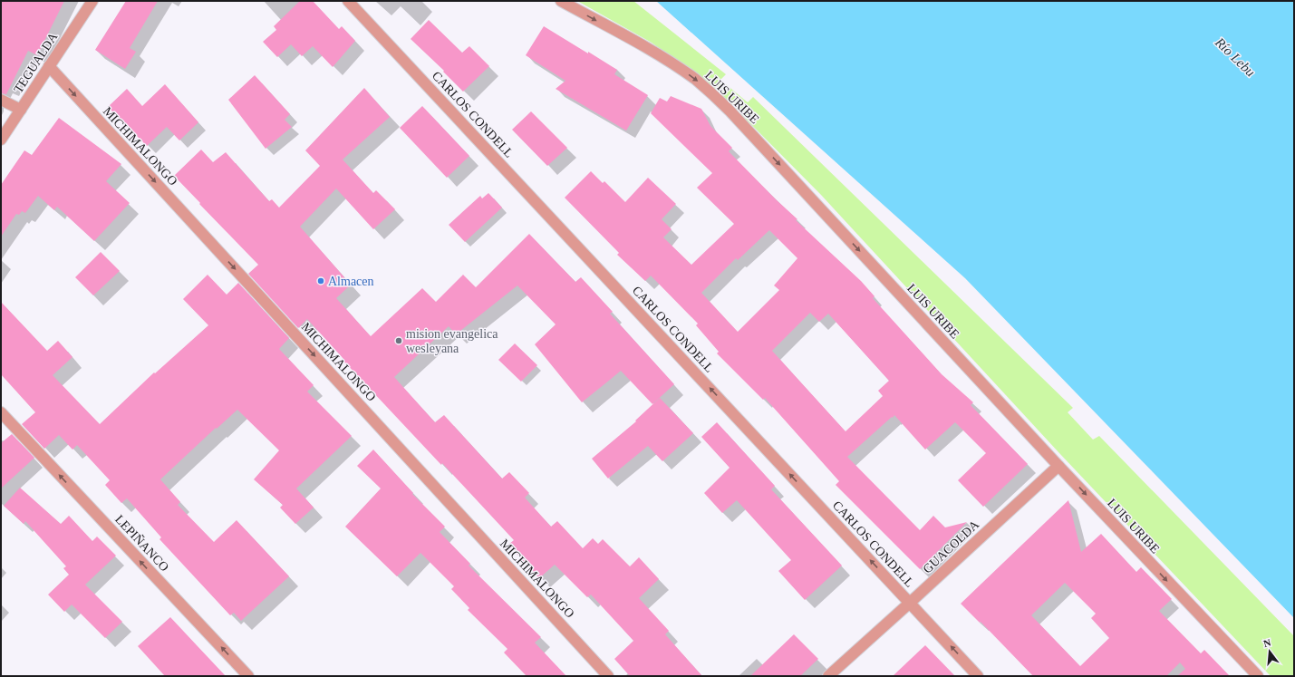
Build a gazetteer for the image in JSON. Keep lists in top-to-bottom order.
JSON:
{
  "streets": {
    "street": [
      "TEGUALDA",
      "LUIS URIBE",
      "CARLOS CONDELL",
      "MICHIMALONGO",
      "LEPIÑANCO",
      "GUACOLDA"
    ]
  },
  "crossings": [
    ["TEGUALDA", "MICHIMALONGO"],
    ["LUIS URIBE", "GUACOLDA"],
    ["CARLOS CONDELL", "GUACOLDA"]
  ],
  "one_way": [
    "LUIS URIBE",
    "CARLOS CONDELL",
    "MICHIMALONGO",
    "LEPIÑANCO"
  ],
  "water": ["Río Lebu"],
  "places": ["Almacen", "mision evangelica wesleyana"],
  "north": "top"
}
